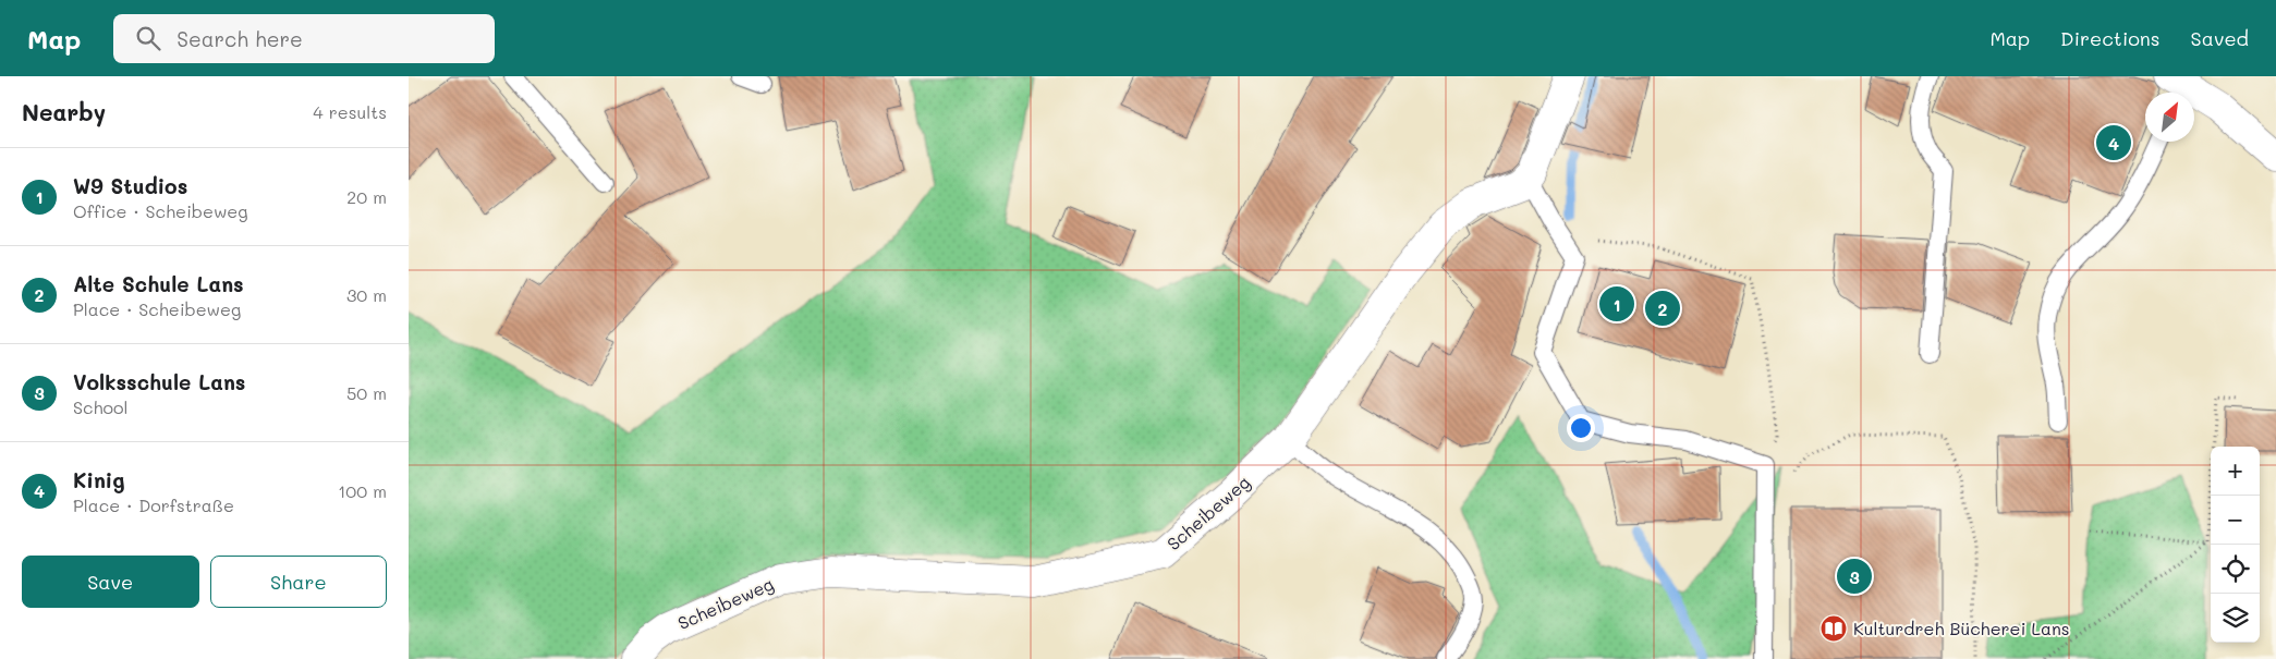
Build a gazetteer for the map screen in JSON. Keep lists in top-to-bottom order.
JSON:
{
  "streets": {
    "street": ["Scheibeweg"]
  },
  "places": {
    "library": ["Kulturdreh Bücherei Lans"]
  },
  "north": "top right",
  "page": {
    "header": "Map",
    "search": "Search here",
    "nav": ["Map", "Directions", "Saved"],
    "heading": ["Nearby", "4 results"],
    "pins": [
      "4",
      "1",
      "2",
      "3"
    ],
    "list": [
      {
        "mark": "1",
        "name": "W9 Studios",
        "note": "Office · Scheibeweg",
        "value": "20 m"
      },
      {
        "mark": "2",
        "name": "Alte Schule Lans",
        "note": "Place · Scheibeweg",
        "value": "30 m"
      },
      {
        "mark": "3",
        "name": "Volksschule Lans",
        "note": "School",
        "value": "50 m"
      },
      {
        "mark": "4",
        "name": "Kinig",
        "note": "Place · Dorfstraße",
        "value": "100 m"
      }
    ],
    "map_buttons": ["+", "−"],
    "buttons": ["Save", "Share"]
  }
}
